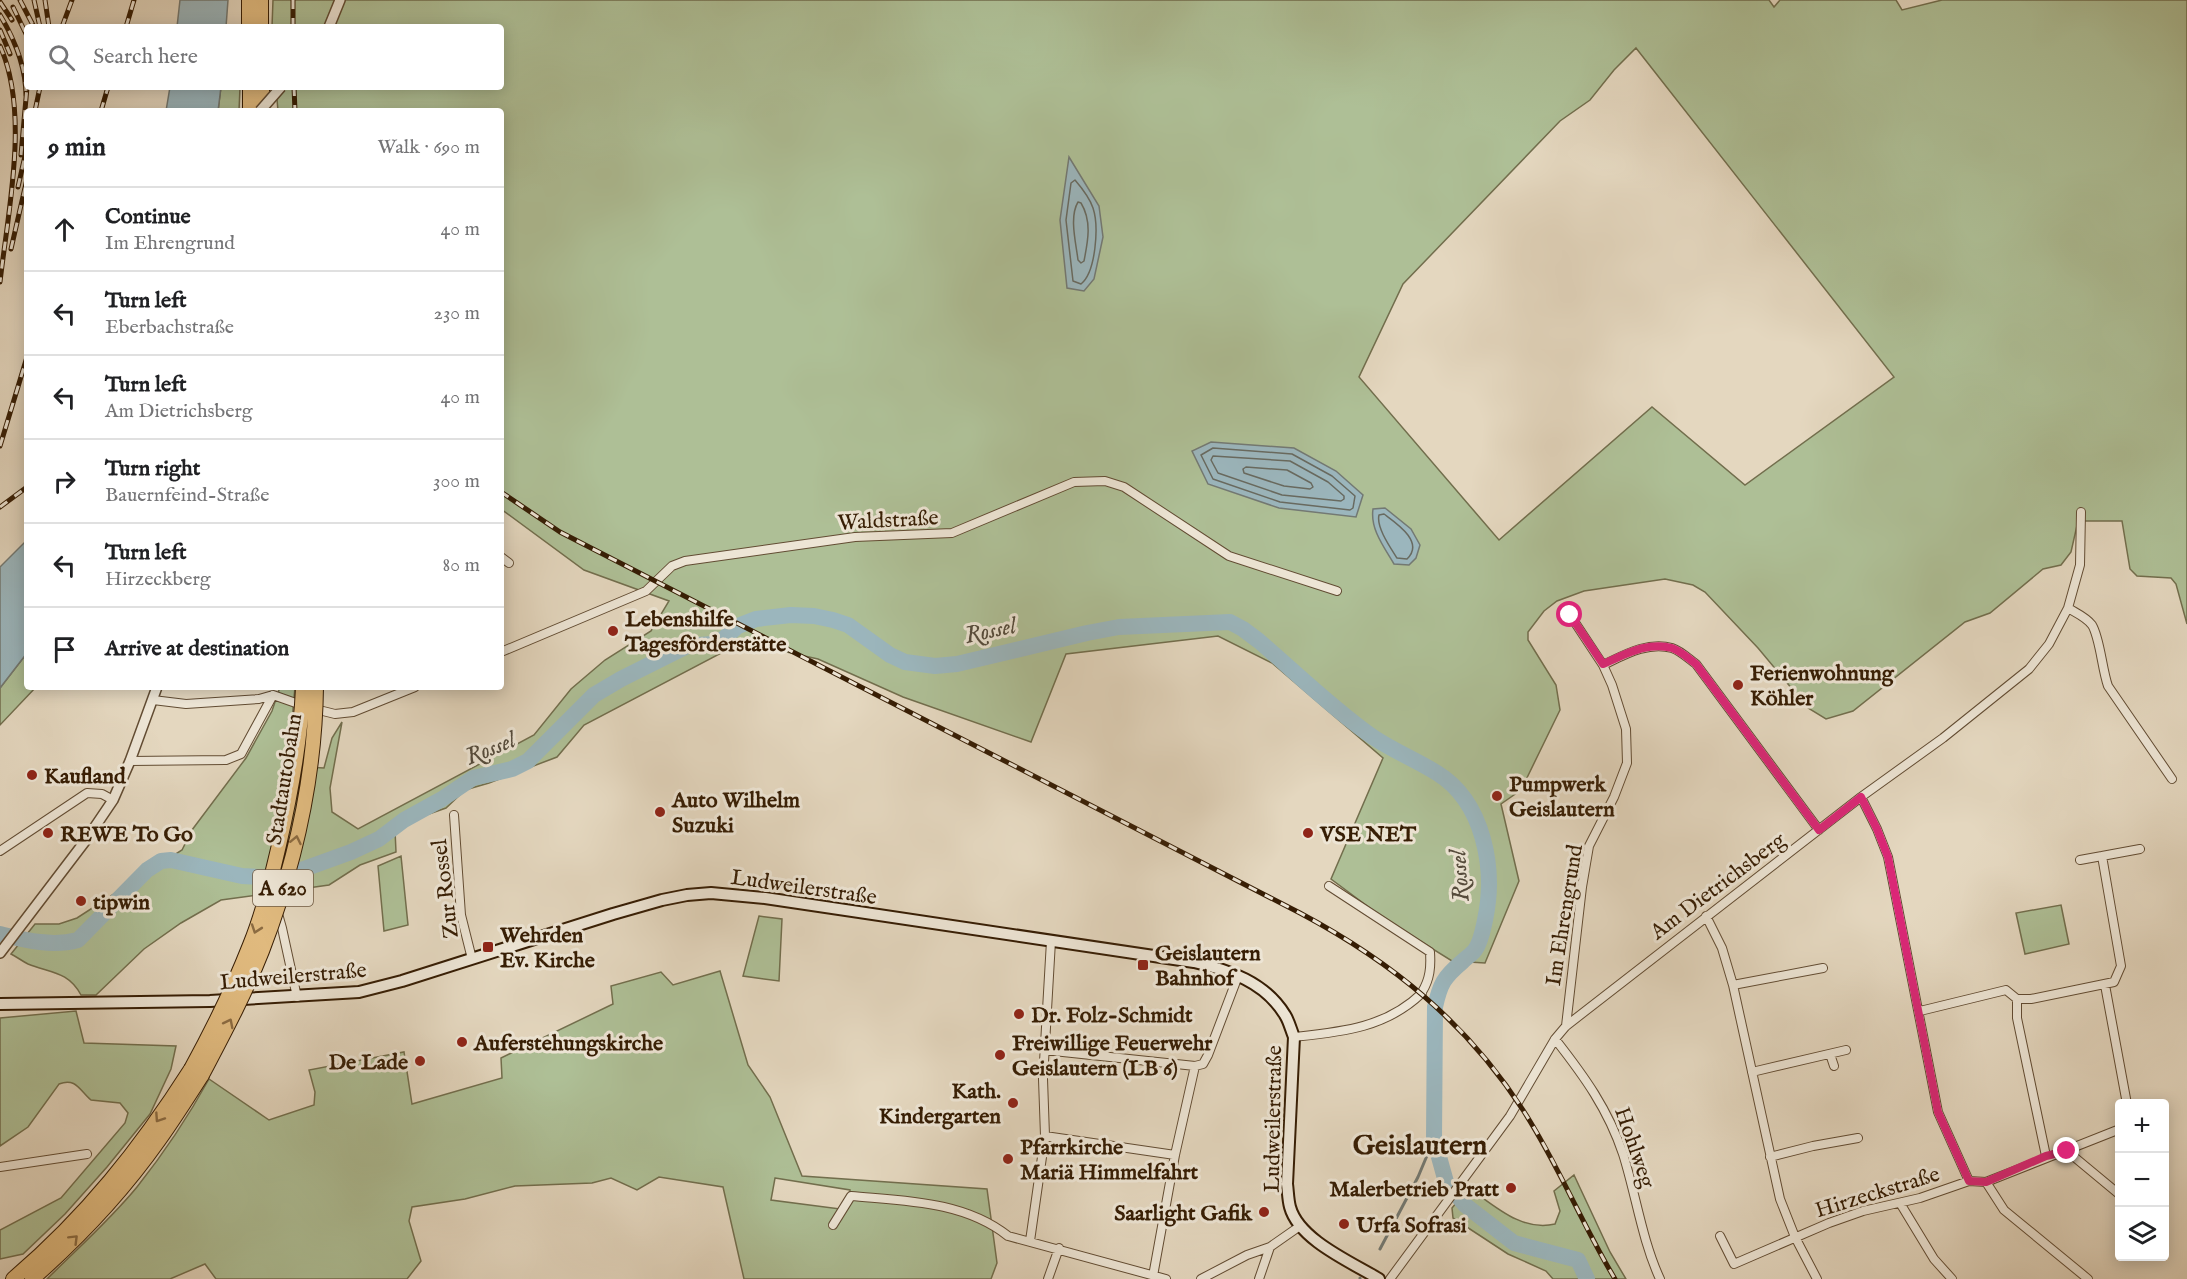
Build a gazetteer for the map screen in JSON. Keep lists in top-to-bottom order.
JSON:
{
  "streets": {
    "highway": ["Stadtautobahn", "A 620"],
    "main road": ["Ludweilerstraße"],
    "street": [
      "Waldstraße",
      "Am Dietrichsberg",
      "Zur Rossel",
      "Im Ehrengrund",
      "Hohlweg",
      "Hirzeckstraße"
    ]
  },
  "crossings": [
    ["Stadtautobahn", "A 620"],
    ["Am Dietrichsberg", "Im Ehrengrund"],
    ["Am Dietrichsberg", "Hohlweg"],
    ["Ludweilerstraße", "Zur Rossel"]
  ],
  "districts": ["Geislautern"],
  "water": ["Rossel"],
  "places": {
    "other": [
      "Lebenshilfe Tagesförderstätte",
      "Ferienwohnung Köhler",
      "Kaufland",
      "Pumpwerk Geislautern",
      "Auto Wilhelm Suzuki",
      "REWE To Go",
      "VSE NET",
      "tipwin",
      "Dr. Folz-Schmidt",
      "Auferstehungskirche",
      "Freiwillige Feuerwehr Geislautern (LB 6)",
      "De Lade",
      "Kath. Kindergarten",
      "Pfarrkirche Mariä Himmelfahrt",
      "Malerbetrieb Pratt",
      "Saarlight Gafik",
      "Urfa Sofrasi"
    ],
    "transit": ["Wehrden Ev. Kirche", "Geislautern Bahnhof"]
  },
  "page": {
    "search": "Search here",
    "heading": ["9 min", "Walk · 690 m"],
    "list": [
      ["Continue", "Im Ehrengrund", "40 m"],
      ["Turn left", "Eberbachstraße", "230 m"],
      ["Turn left", "Am Dietrichsberg", "40 m"],
      ["Turn right", "Bauernfeind-Straße", "300 m"],
      ["Turn left", "Hirzeckberg", "80 m"],
      "Arrive at destination"
    ],
    "map_buttons": ["+", "−"]
  }
}
